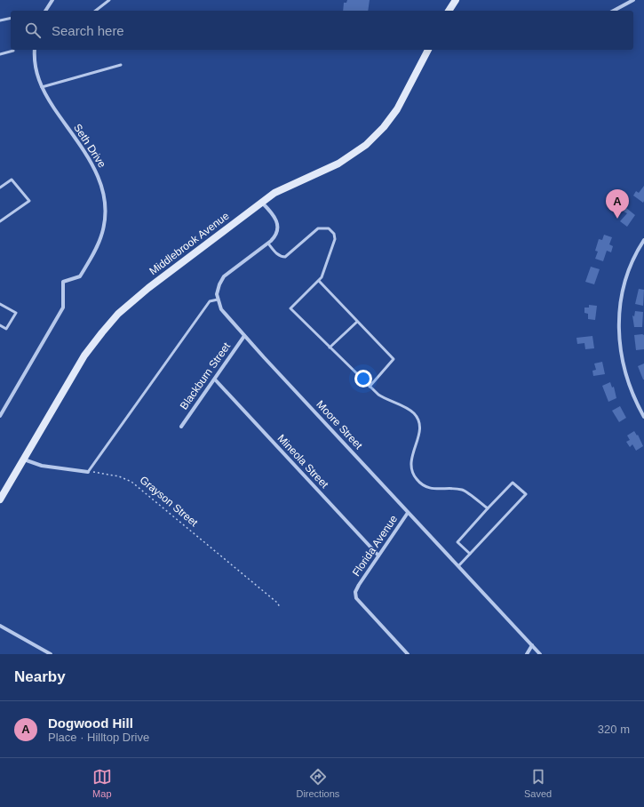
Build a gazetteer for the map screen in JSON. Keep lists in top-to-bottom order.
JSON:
{
  "streets": {
    "main road": ["Middlebrook Avenue"],
    "street": [
      "Seth Drive",
      "Blackburn Street",
      "Moore Street",
      "Mineola Street",
      "Florida Avenue"
    ],
    "path": ["Grayson Street"]
  },
  "crossings": [
    ["Blackburn Street", "Moore Street"],
    ["Blackburn Street", "Mineola Street"],
    ["Moore Street", "Florida Avenue"],
    ["Mineola Street", "Florida Avenue"]
  ],
  "page": {
    "search": "Search here",
    "pins": "A",
    "heading": "Nearby",
    "list": [
      {
        "mark": "A",
        "name": "Dogwood Hill",
        "note": "Place · Hilltop Drive",
        "value": "320 m"
      }
    ],
    "nav": ["Map", "Directions", "Saved"]
  }
}
